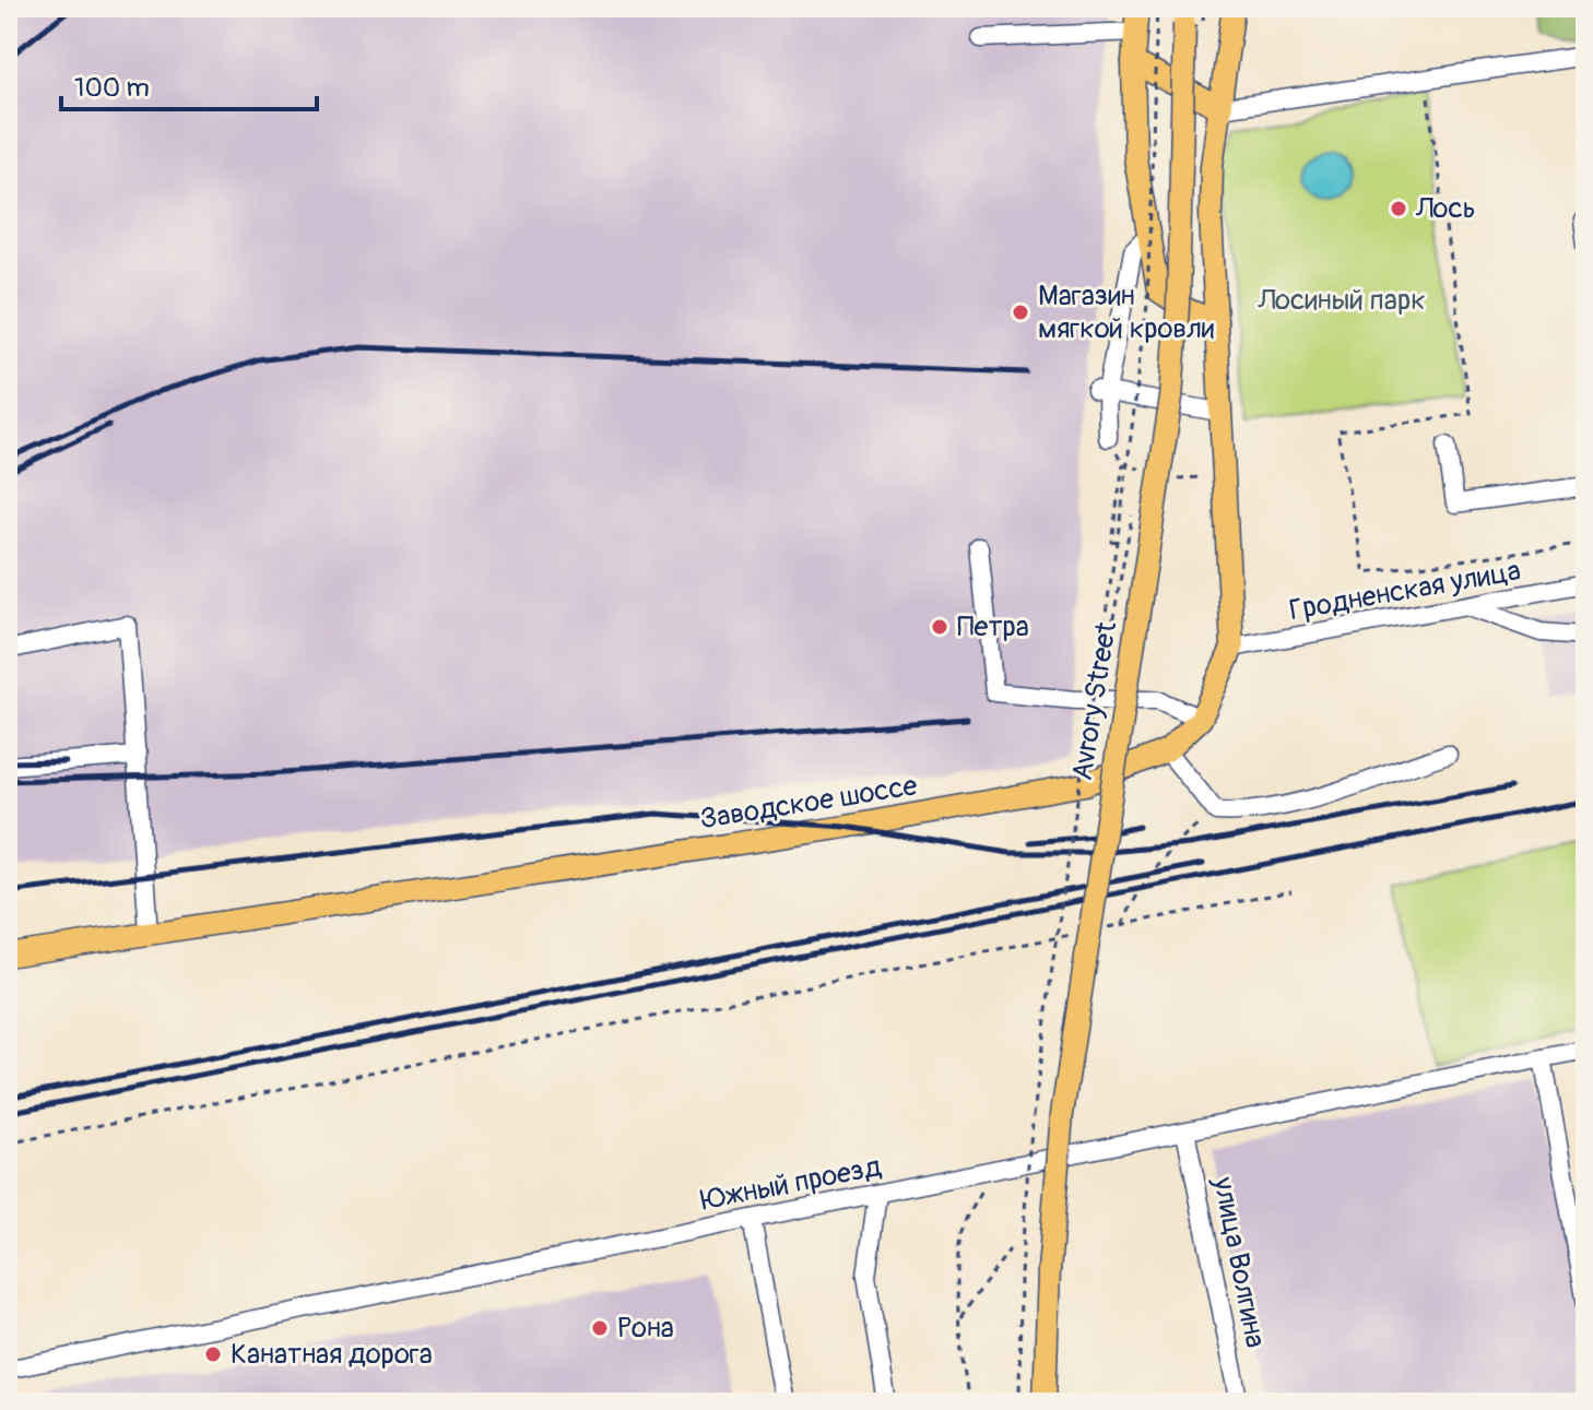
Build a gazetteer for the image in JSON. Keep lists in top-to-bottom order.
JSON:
{
  "streets": {
    "main road": ["Avrory Street", "Заводское шоссе"],
    "street": ["Гродненская улица", "Южный проезд", "улица Волгина"]
  },
  "crossings": [
    ["Гродненская улица", "Заводское шоссе"],
    ["Южный проезд", "улица Волгина"]
  ],
  "parks": ["Лосиный парк"],
  "places": [
    "Лось",
    "Магазин мягкой кровли",
    "Петра",
    "Рона",
    "Канатная дорога"
  ],
  "scale_bar": "100 m"
}
